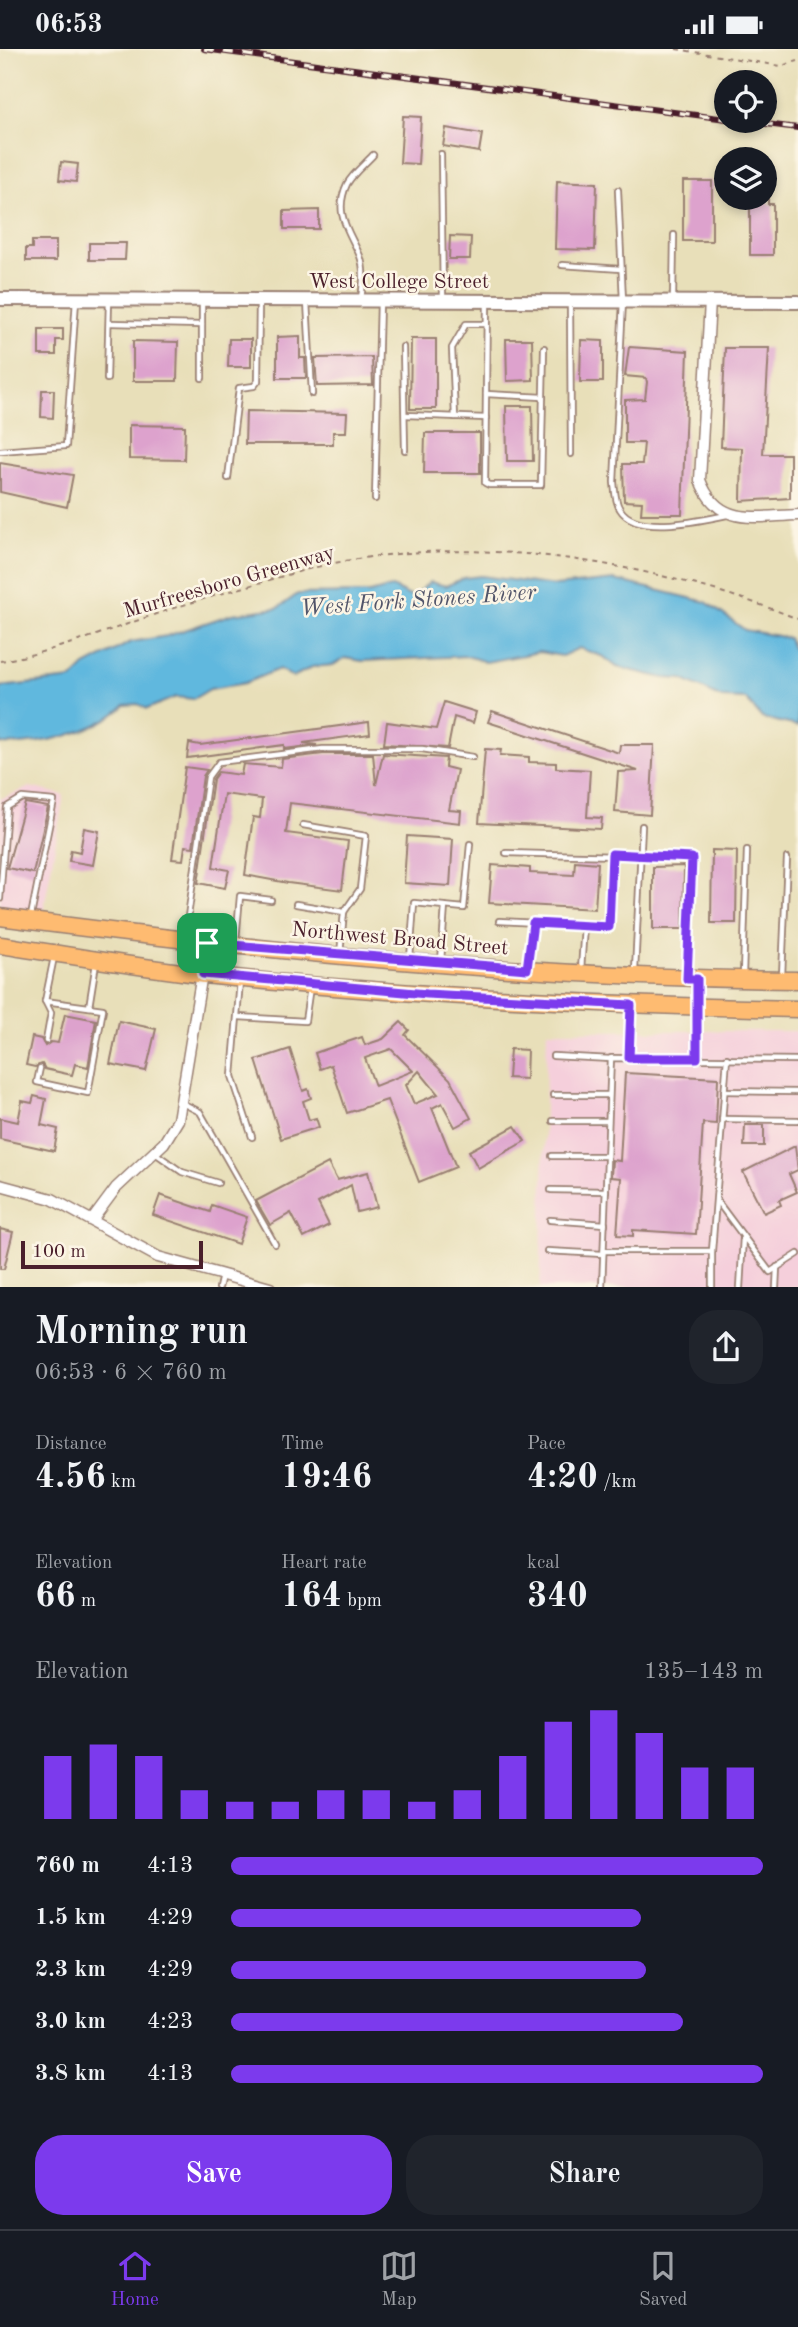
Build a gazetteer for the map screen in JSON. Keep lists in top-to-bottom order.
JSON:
{
  "streets": {
    "main road": ["Northwest Broad Street"],
    "street": ["West College Street"],
    "path": ["Murfreesboro Greenway"]
  },
  "water": ["West Fork Stones River"],
  "scale_bar": "100 m",
  "page": {
    "status": "06:53",
    "scale": "100 m",
    "heading": ["Morning run", "06:53 · 6 × 760 m"],
    "stats": [
      ["Distance", "4.56 km"],
      ["Time", "19:46"],
      ["Pace", "4:20 /km"],
      ["Elevation", "66 m"],
      ["Heart rate", "164 bpm"],
      ["kcal", "340"]
    ],
    "chart": ["Elevation", "135–143 m"],
    "list": [
      {
        "name": "760 m",
        "note": "4:13"
      },
      {
        "name": "1.5 km",
        "note": "4:29"
      },
      {
        "name": "2.3 km",
        "note": "4:29"
      },
      {
        "name": "3.0 km",
        "note": "4:23"
      },
      {
        "name": "3.8 km",
        "note": "4:13"
      }
    ],
    "buttons": ["Save", "Share"],
    "tabs": ["Home", "Map", "Saved"]
  }
}
